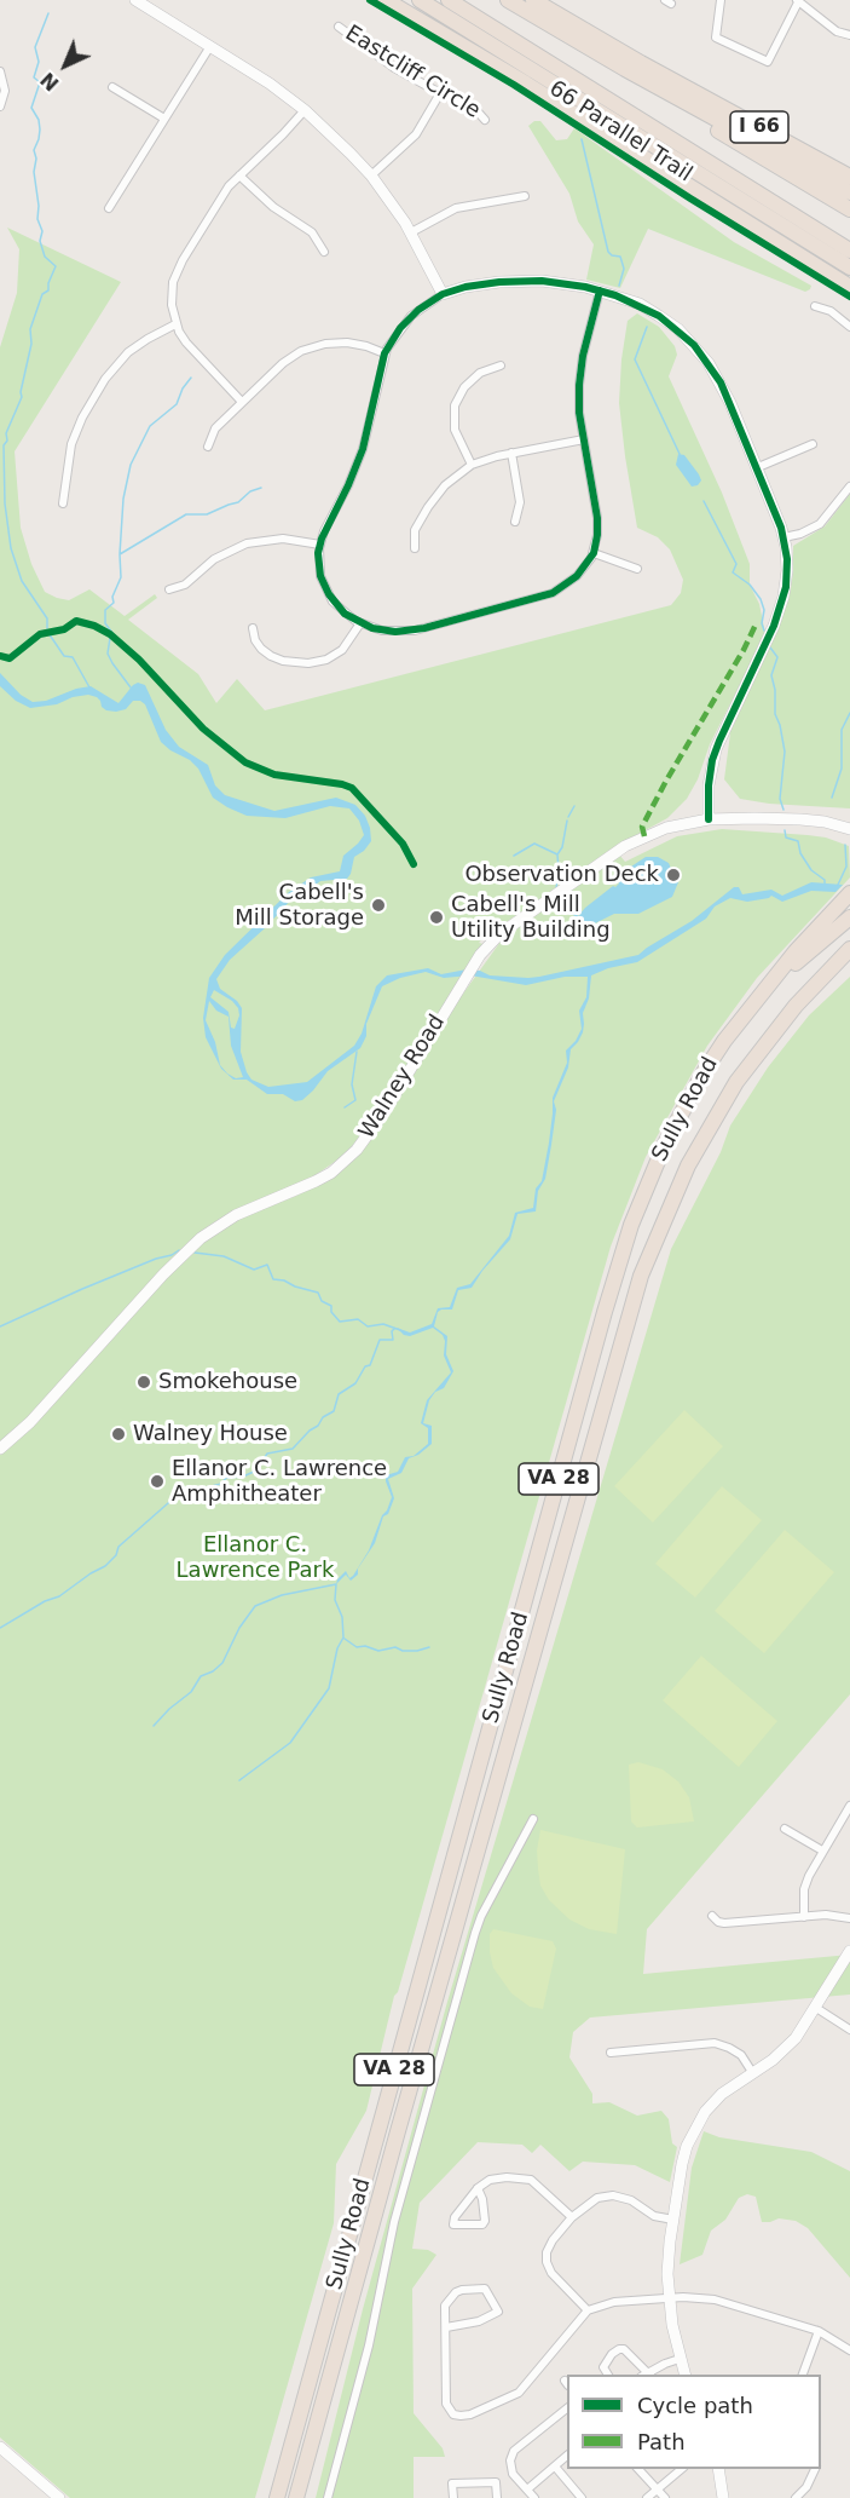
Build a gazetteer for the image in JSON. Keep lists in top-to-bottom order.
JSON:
{
  "streets": {
    "highway": ["I 66", "Sully Road", "VA 28"],
    "street": ["Eastcliff Circle", "Walney Road"],
    "cycle path": ["66 Parallel Trail"]
  },
  "parks": ["Ellanor C. Lawrence Park"],
  "places": [
    "Observation Deck",
    "Cabell's Mill Storage",
    "Cabell's Mill Utility Building",
    "Smokehouse",
    "Walney House",
    "Ellanor C. Lawrence Amphitheater"
  ],
  "legend": ["Cycle path", "Path"],
  "north": "bottom left"
}
